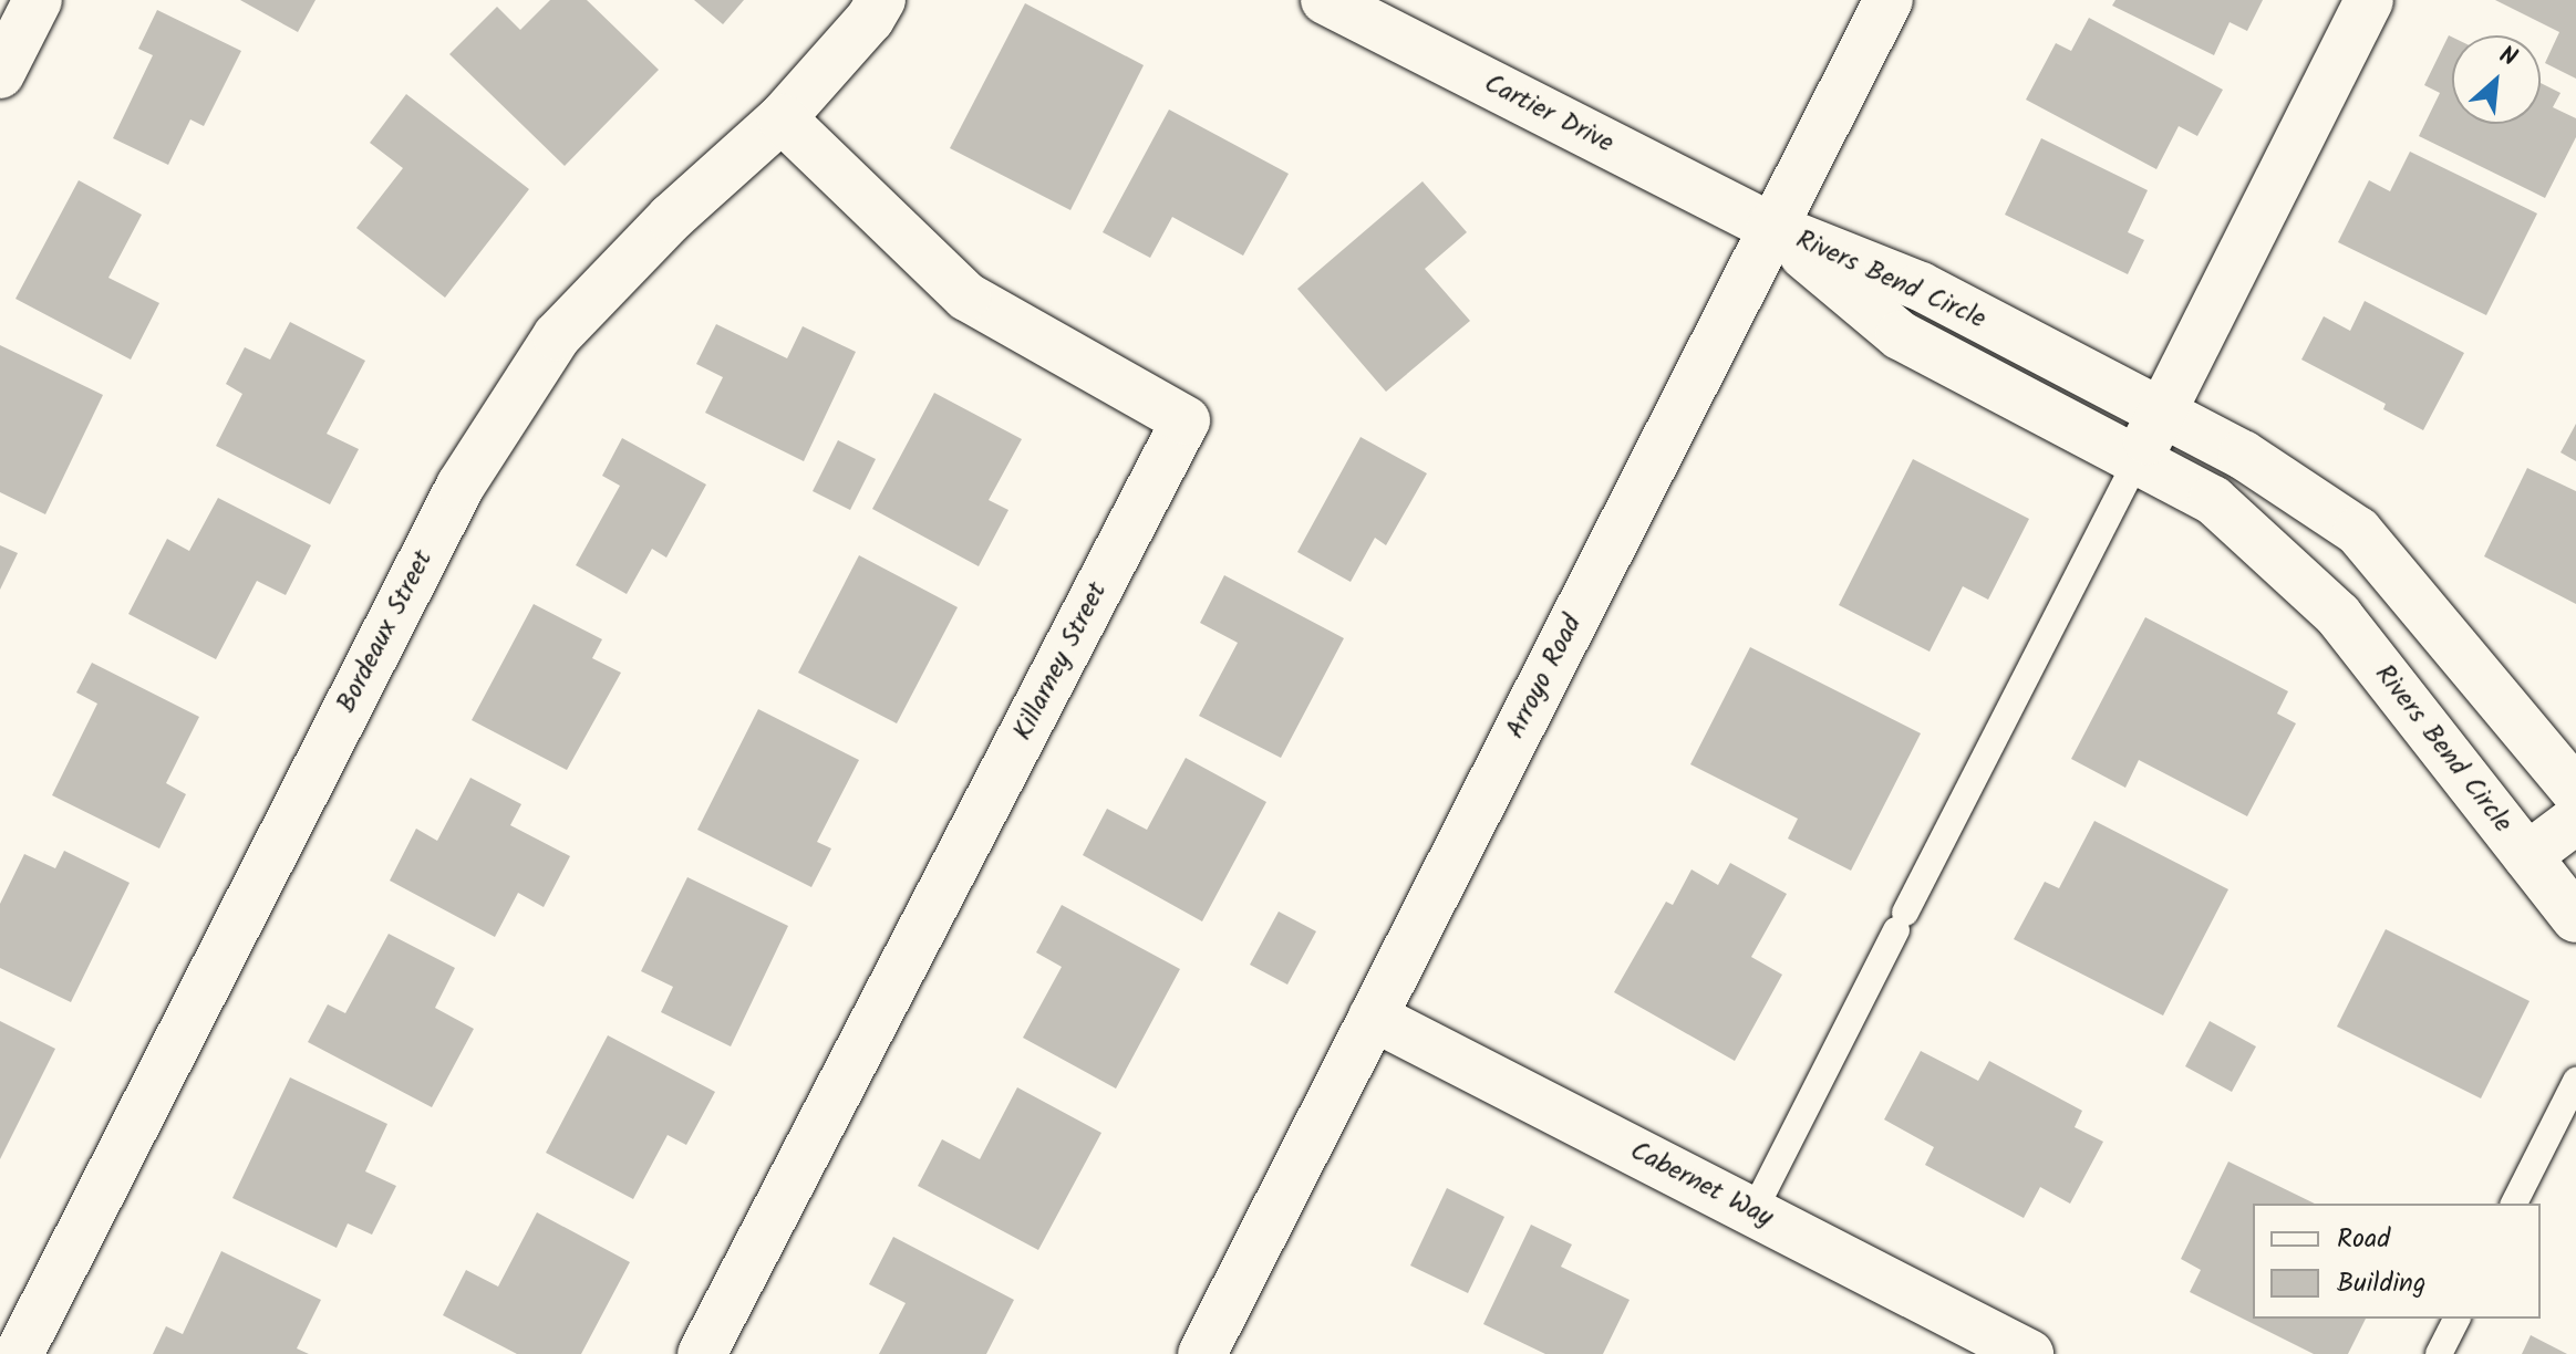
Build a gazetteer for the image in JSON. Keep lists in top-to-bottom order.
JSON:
{
  "streets": {
    "street": [
      "Cartier Drive",
      "Rivers Bend Circle",
      "Bordeaux Street",
      "Killarney Street",
      "Arroyo Road",
      "Cabernet Way"
    ]
  },
  "crossings": [
    ["Cartier Drive", "Rivers Bend Circle"],
    ["Cartier Drive", "Arroyo Road"],
    ["Rivers Bend Circle", "Arroyo Road"],
    ["Bordeaux Street", "Killarney Street"],
    ["Arroyo Road", "Cabernet Way"]
  ],
  "legend": ["Road", "Building"],
  "north": "top right"
}
